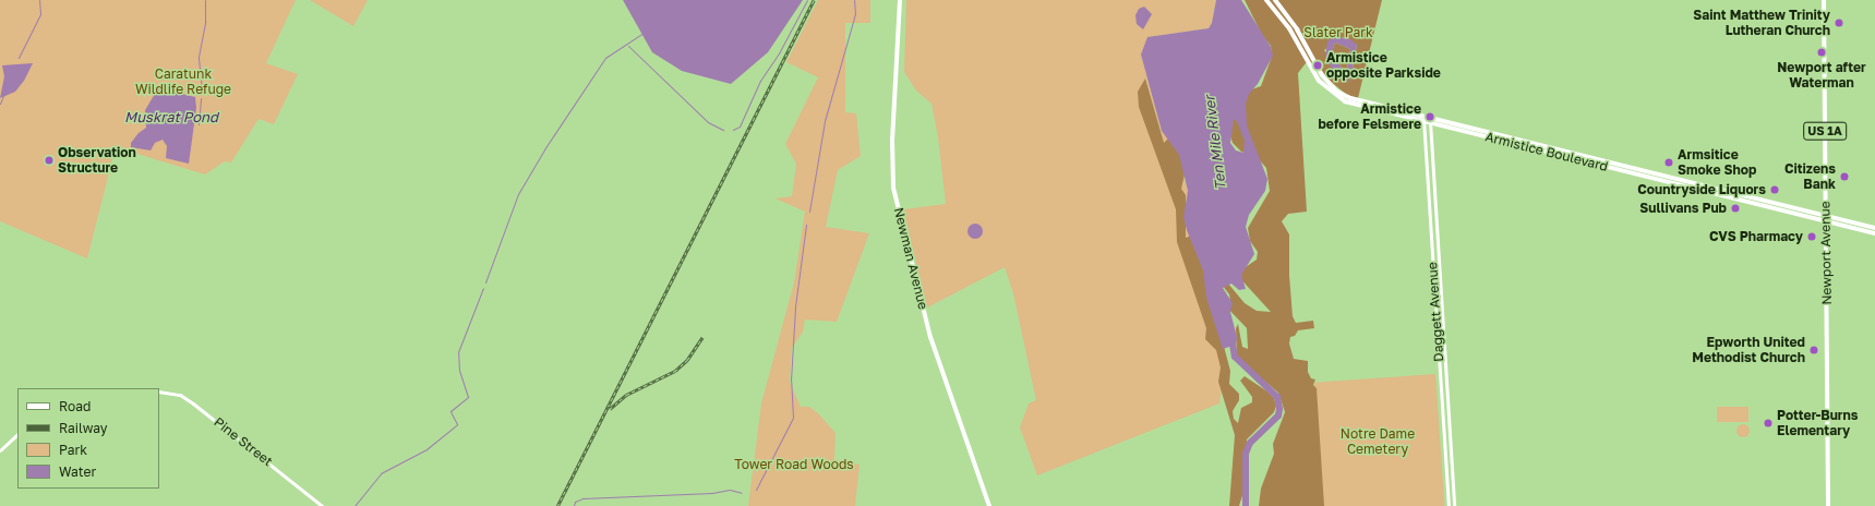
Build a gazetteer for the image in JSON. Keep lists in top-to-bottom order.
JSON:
{
  "streets": {
    "main road": [
      "US 1A",
      "Armistice Boulevard",
      "Newport Avenue",
      "Newman Avenue"
    ],
    "street": ["Daggett Avenue", "Pine Street"]
  },
  "crossings": [
    ["Armistice Boulevard", "Newport Avenue"],
    ["Armistice Boulevard", "Daggett Avenue"]
  ],
  "water": ["Muskrat Pond", "Ten Mile River"],
  "parks": [
    "Slater Park",
    "Caratunk Wildlife Refuge",
    "Notre Dame Cemetery",
    "Tower Road Woods"
  ],
  "places": [
    "Saint Matthew Trinity Lutheran Church",
    "Newport after Waterman",
    "Armistice opposite Parkside",
    "Armistice before Felsmere",
    "Observation Structure",
    "Armsitice Smoke Shop",
    "Citizens Bank",
    "Countryside Liquors",
    "Sullivans Pub",
    "CVS Pharmacy",
    "Epworth United Methodist Church",
    "Potter-Burns Elementary"
  ],
  "legend": [
    "Road",
    "Railway",
    "Park",
    "Water"
  ]
}
